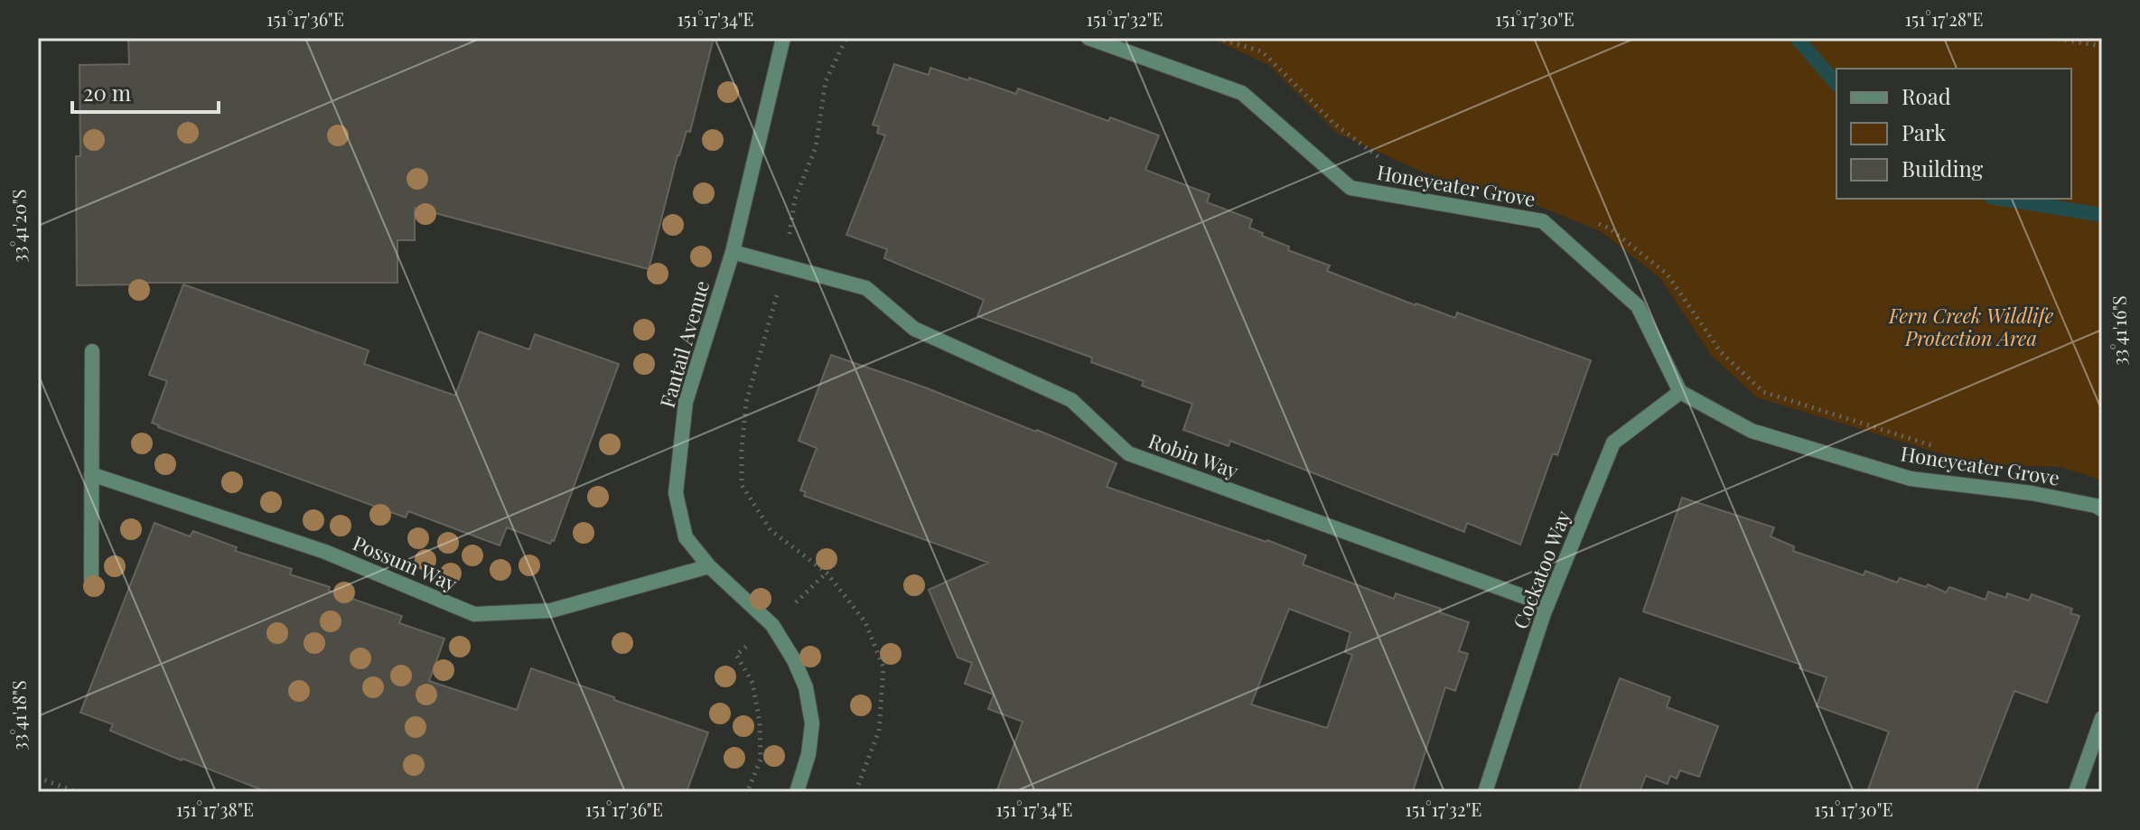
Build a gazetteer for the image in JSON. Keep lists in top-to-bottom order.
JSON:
{
  "streets": {
    "street": [
      "Honeyeater Grove",
      "Fantail Avenue",
      "Robin Way",
      "Possum Way",
      "Cockatoo Way"
    ]
  },
  "crossings": [
    ["Honeyeater Grove", "Cockatoo Way"],
    ["Fantail Avenue", "Robin Way"],
    ["Fantail Avenue", "Possum Way"],
    ["Robin Way", "Cockatoo Way"]
  ],
  "parks": ["Fern Creek Wildlife Protection Area"],
  "legend": ["Road", "Park", "Building"],
  "scale_bar": "20 m",
  "coordinates": [
    "151°17'36\"E",
    "151°17'34\"E",
    "151°17'32\"E",
    "151°17'30\"E",
    "151°17'28\"E",
    "33°41'20\"S",
    "33°41'16\"S",
    "33°41'18\"S",
    "151°17'38\"E"
  ]
}
